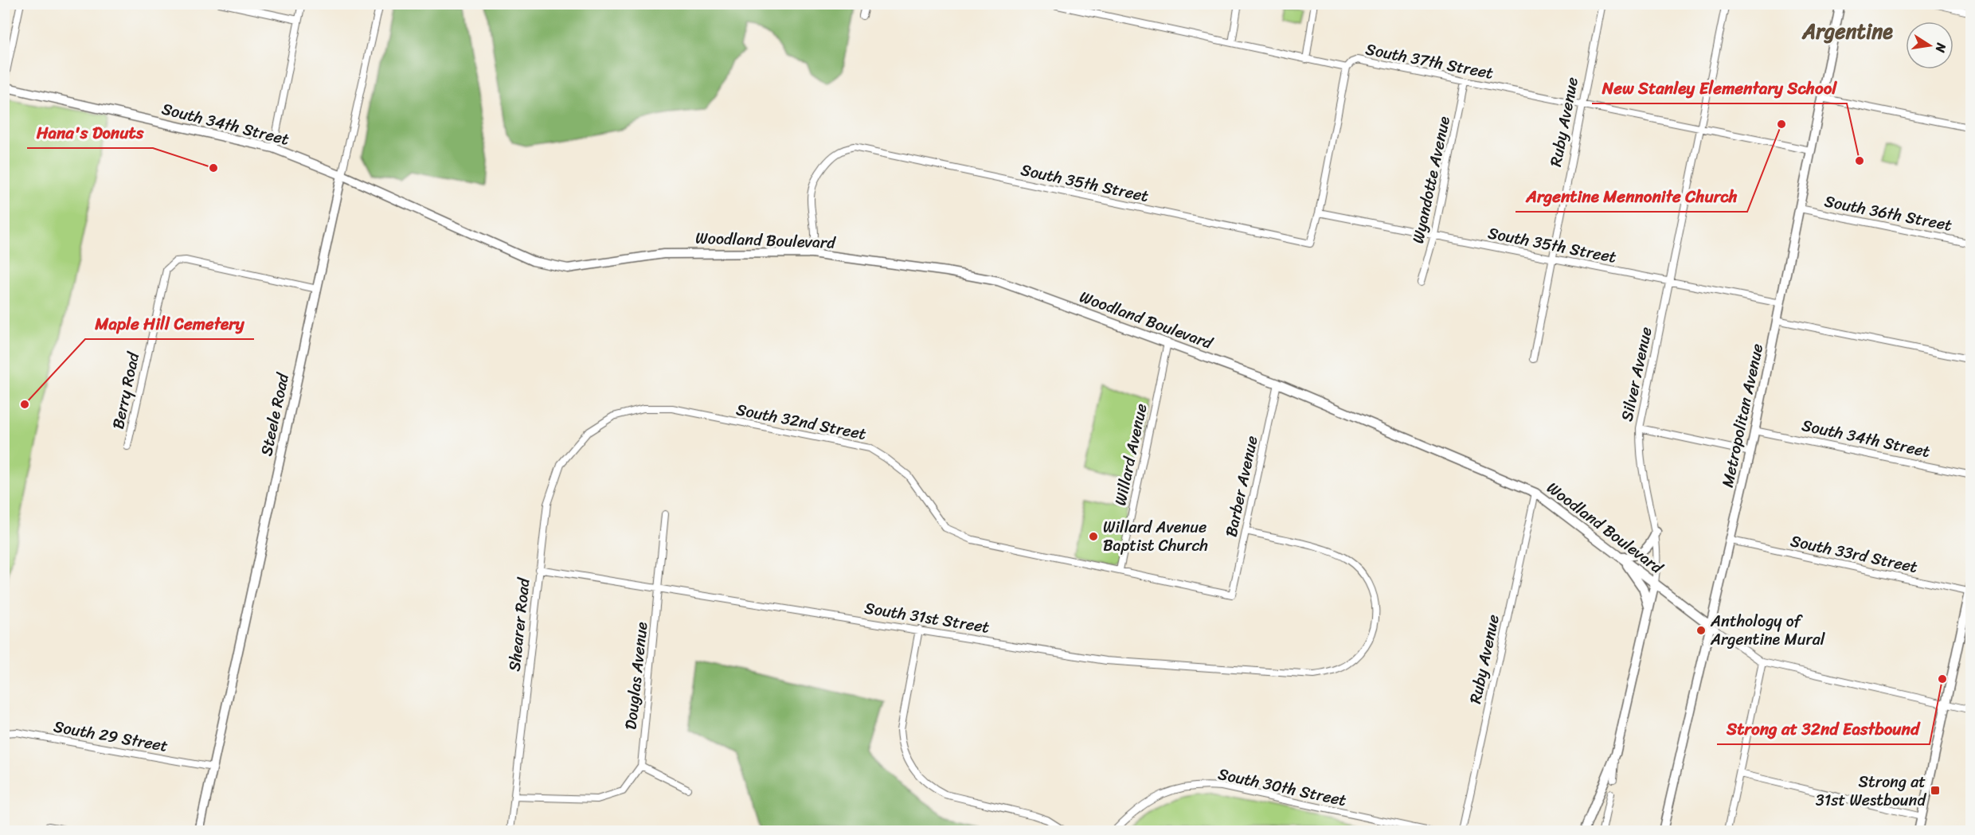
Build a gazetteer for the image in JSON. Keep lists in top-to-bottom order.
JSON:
{
  "streets": {
    "street": [
      "South 37th Street",
      "Ruby Avenue",
      "South 34th Street",
      "Wyandotte Avenue",
      "South 35th Street",
      "South 36th Street",
      "Woodland Boulevard",
      "Silver Avenue",
      "Berry Road",
      "Steele Road",
      "Metropolitan Avenue",
      "South 32nd Street",
      "Willard Avenue",
      "Barber Avenue",
      "South 33rd Street",
      "South 31st Street",
      "Shearer Road",
      "Douglas Avenue",
      "South 29 Street",
      "South 30th Street"
    ]
  },
  "crossings": [
    ["South 37th Street", "Ruby Avenue"],
    ["South 37th Street", "Wyandotte Avenue"],
    ["South 37th Street", "Silver Avenue"],
    ["South 37th Street", "Metropolitan Avenue"],
    ["Ruby Avenue", "South 35th Street"],
    ["Ruby Avenue", "Woodland Boulevard"],
    ["South 34th Street", "Woodland Boulevard"],
    ["South 34th Street", "Steele Road"],
    ["South 34th Street", "Metropolitan Avenue"],
    ["Wyandotte Avenue", "South 35th Street"],
    ["South 35th Street", "Woodland Boulevard"],
    ["South 35th Street", "Silver Avenue"],
    ["South 35th Street", "Metropolitan Avenue"],
    ["South 36th Street", "Metropolitan Avenue"],
    ["Woodland Boulevard", "Silver Avenue"],
    ["Woodland Boulevard", "Metropolitan Avenue"],
    ["Woodland Boulevard", "Willard Avenue"],
    ["Woodland Boulevard", "Barber Avenue"],
    ["Berry Road", "Steele Road"],
    ["Steele Road", "South 29 Street"],
    ["Metropolitan Avenue", "South 33rd Street"],
    ["South 32nd Street", "Willard Avenue"],
    ["South 32nd Street", "Barber Avenue"],
    ["South 32nd Street", "Shearer Road"],
    ["Barber Avenue", "South 31st Street"],
    ["South 31st Street", "Shearer Road"],
    ["South 31st Street", "Douglas Avenue"]
  ],
  "districts": ["Argentine"],
  "places": {
    "other": [
      "Argentine Mennonite Church",
      "New Stanley Elementary School",
      "Hana's Donuts",
      "Maple Hill Cemetery",
      "Willard Avenue Baptist Church",
      "Anthology of Argentine Mural",
      "Strong at 32nd Eastbound"
    ],
    "transit": ["Strong at 31st Westbound"]
  },
  "north": "right"
}
